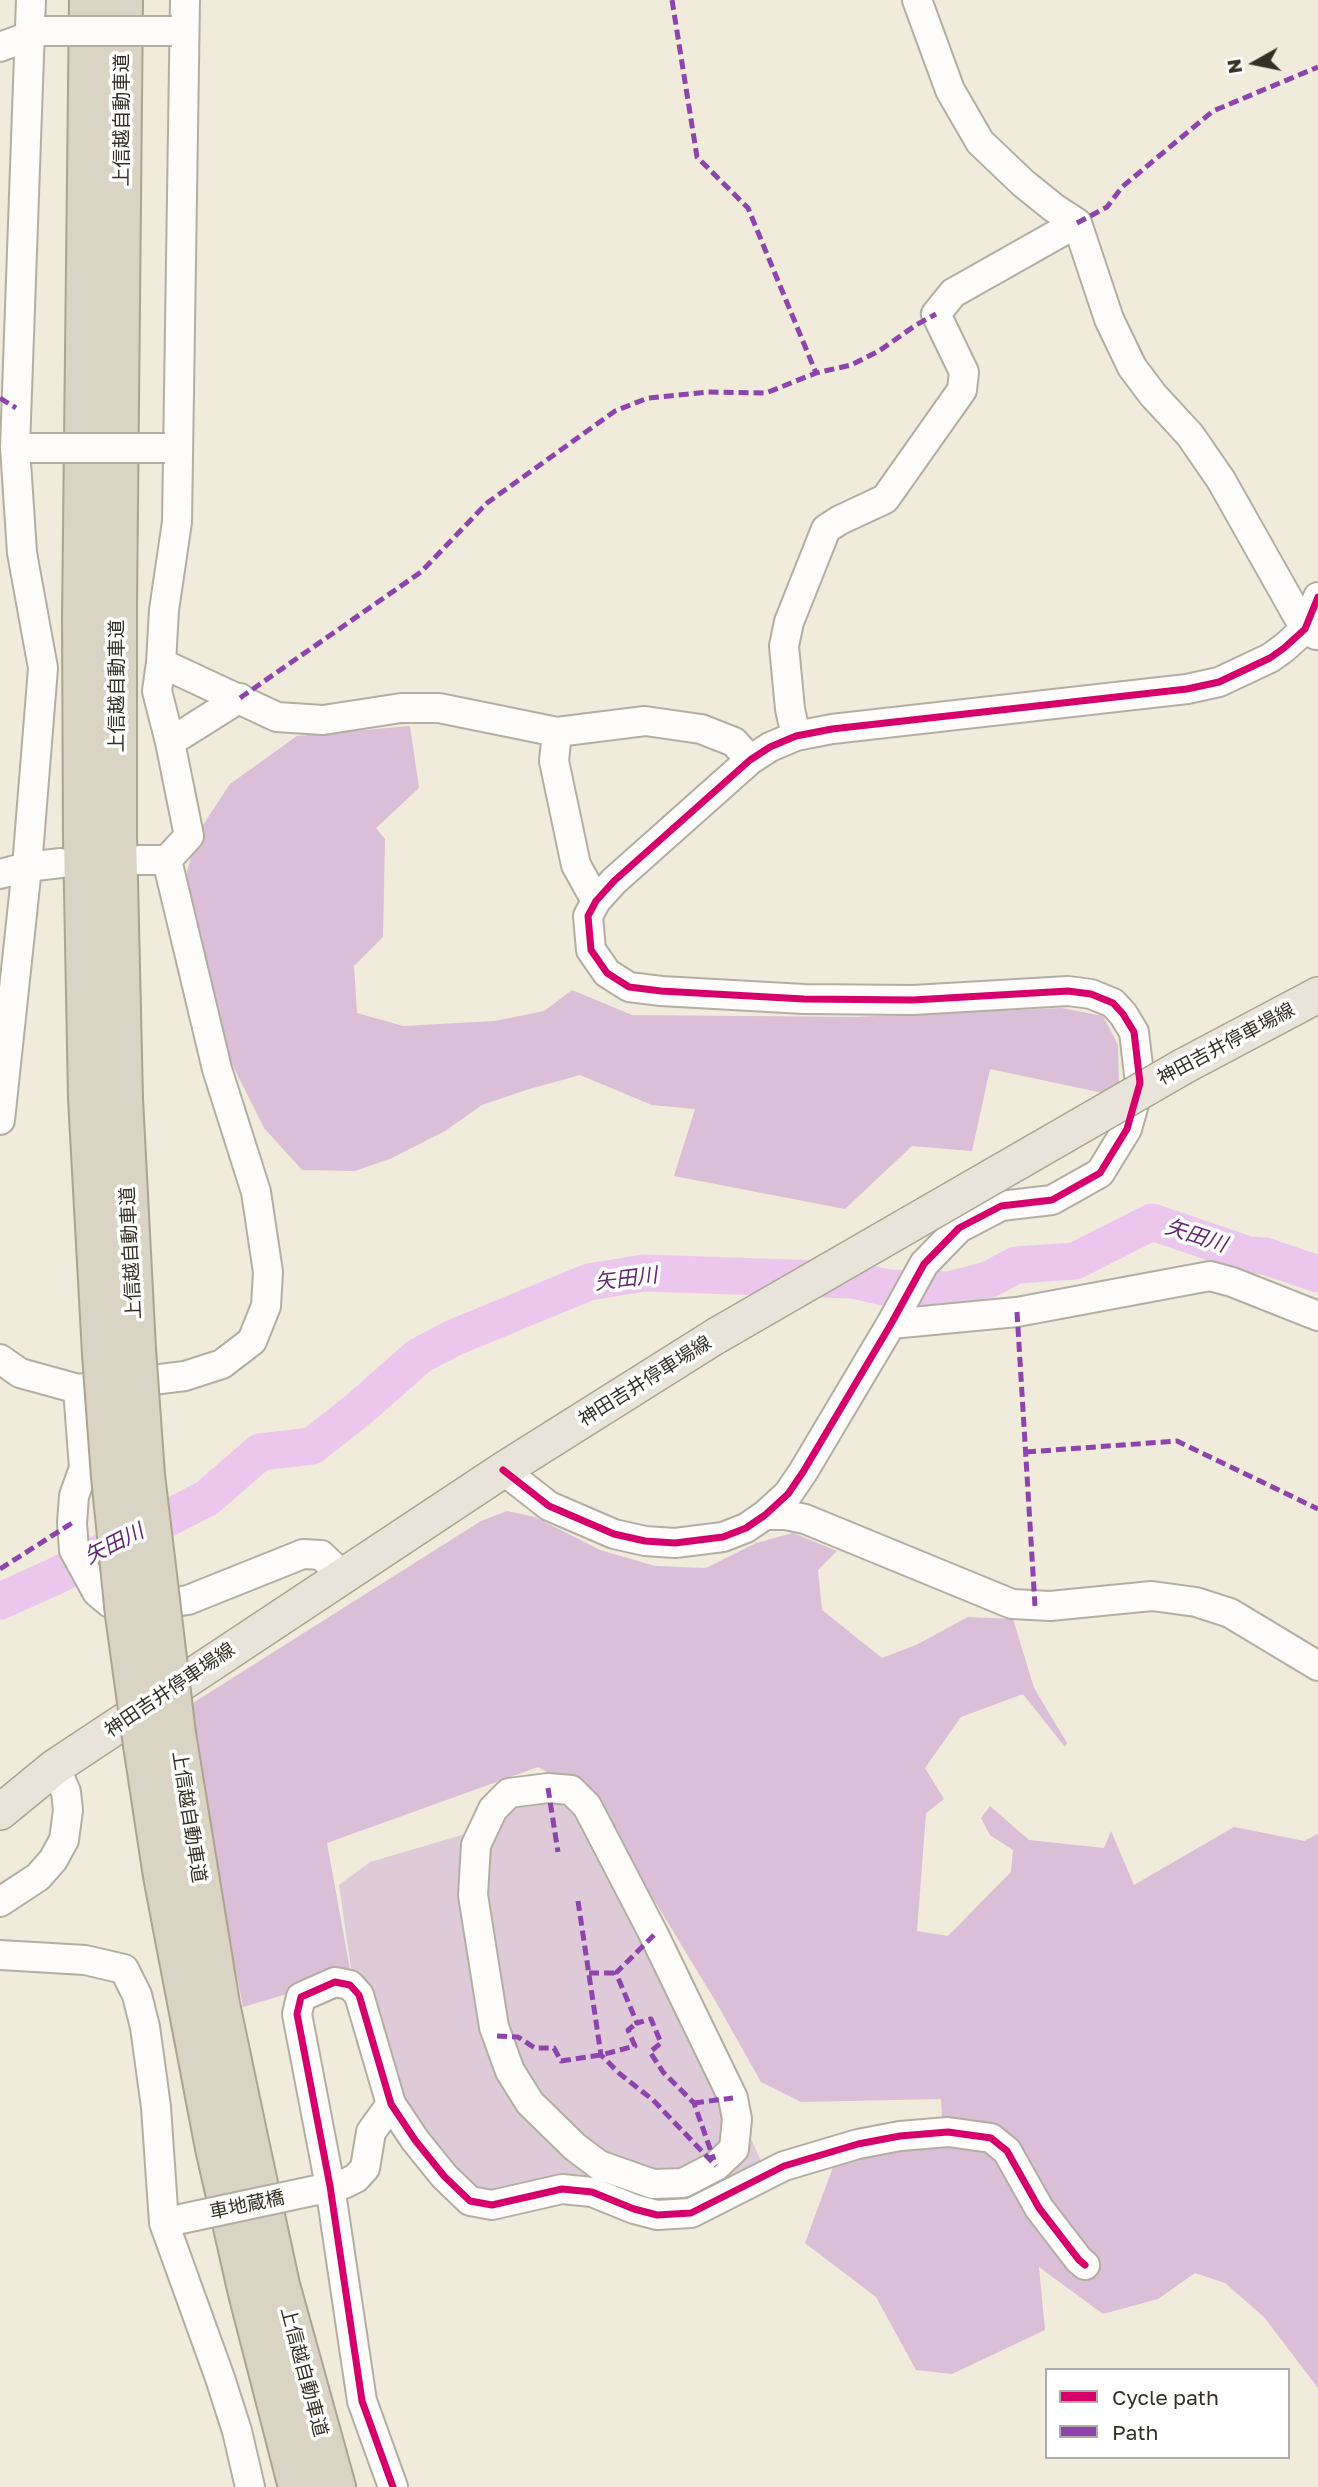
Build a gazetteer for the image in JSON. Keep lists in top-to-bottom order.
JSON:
{
  "streets": {
    "highway": ["上信越自動車道"],
    "main road": ["神田吉井停車場線"],
    "street": ["車地蔵橋"]
  },
  "water": ["矢田川"],
  "legend": ["Cycle path", "Path"],
  "north": "left"
}
